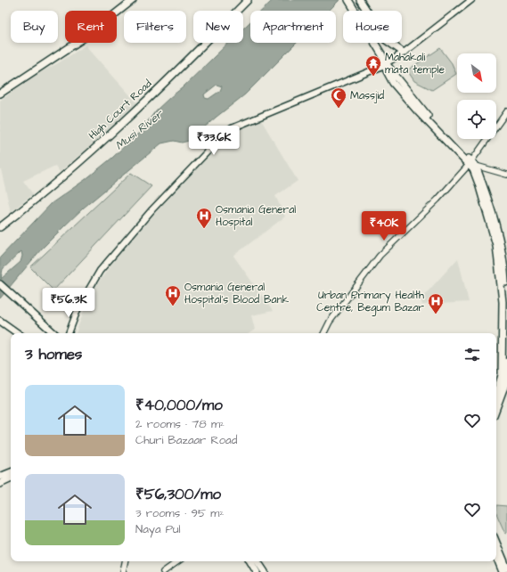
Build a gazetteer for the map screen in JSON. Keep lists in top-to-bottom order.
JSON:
{
  "streets": {
    "main road": ["High Court Road"]
  },
  "water": ["Musi River"],
  "places": {
    "temple": ["Mahakali mata temple"],
    "mosque": ["Massjid"],
    "hospital": ["Osmania General Hospital", "Osmania General Hospital's Blood Bank", "Urban Primary Health Centre, Begum Bazar"]
  },
  "north": "bottom right",
  "page": {
    "chip": [
      "Buy",
      "Rent",
      "Filters",
      "New",
      "Apartment",
      "House"
    ],
    "price": ["₹33.6K", "₹40K", "₹56.3K"],
    "heading": "3 homes",
    "list": [
      {
        "name": "₹40,000/mo",
        "note": "2 rooms · 78 m² · Churi Bazaar Road"
      },
      {
        "name": "₹56,300/mo",
        "note": "3 rooms · 95 m² · Naya Pul"
      }
    ]
  }
}
